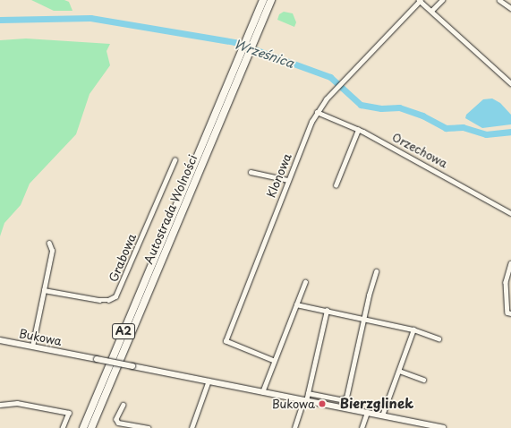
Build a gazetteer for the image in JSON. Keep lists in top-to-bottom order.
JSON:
{
  "streets": {
    "highway": ["Autostrada Wolności", "A2"],
    "main road": ["Bukowa"],
    "street": ["Orzechowa", "Klonowa", "Grabowa"]
  },
  "crossings": [
    ["Orzechowa", "Klonowa"]
  ],
  "districts": ["Bierzglinek"],
  "water": ["Wrześnica"],
  "places": ["Bukowa"]
}
